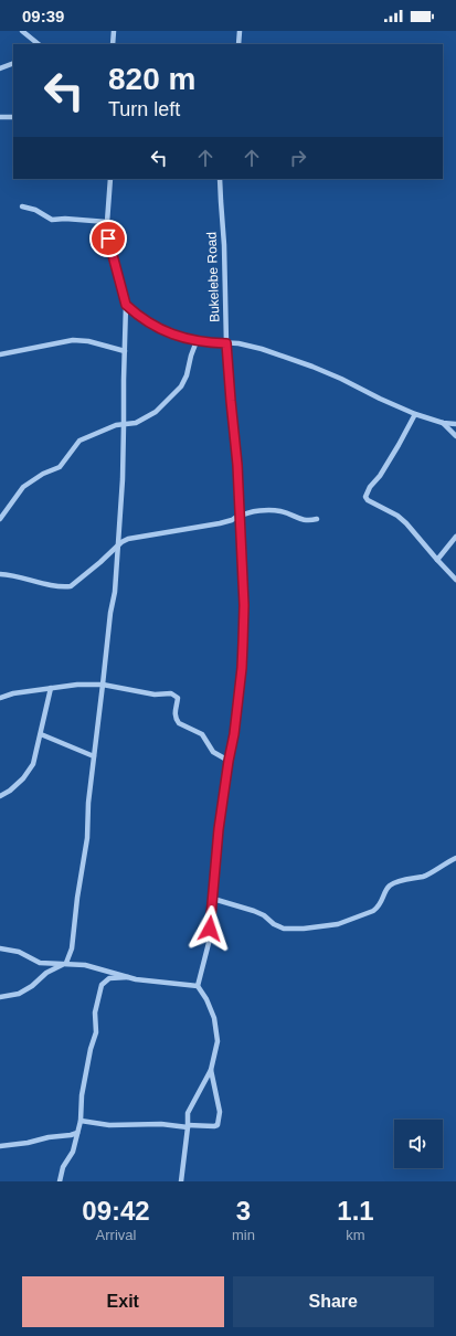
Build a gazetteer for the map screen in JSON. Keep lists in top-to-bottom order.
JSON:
{
  "streets": {
    "street": ["Bukelebe Road"]
  },
  "page": {
    "status": "09:39",
    "turn": ["820 m", "Turn left"],
    "eta": [
      "09:42",
      "Arrival",
      "3",
      "min",
      "1.1",
      "km"
    ],
    "buttons": ["Exit", "Share"]
  }
}
